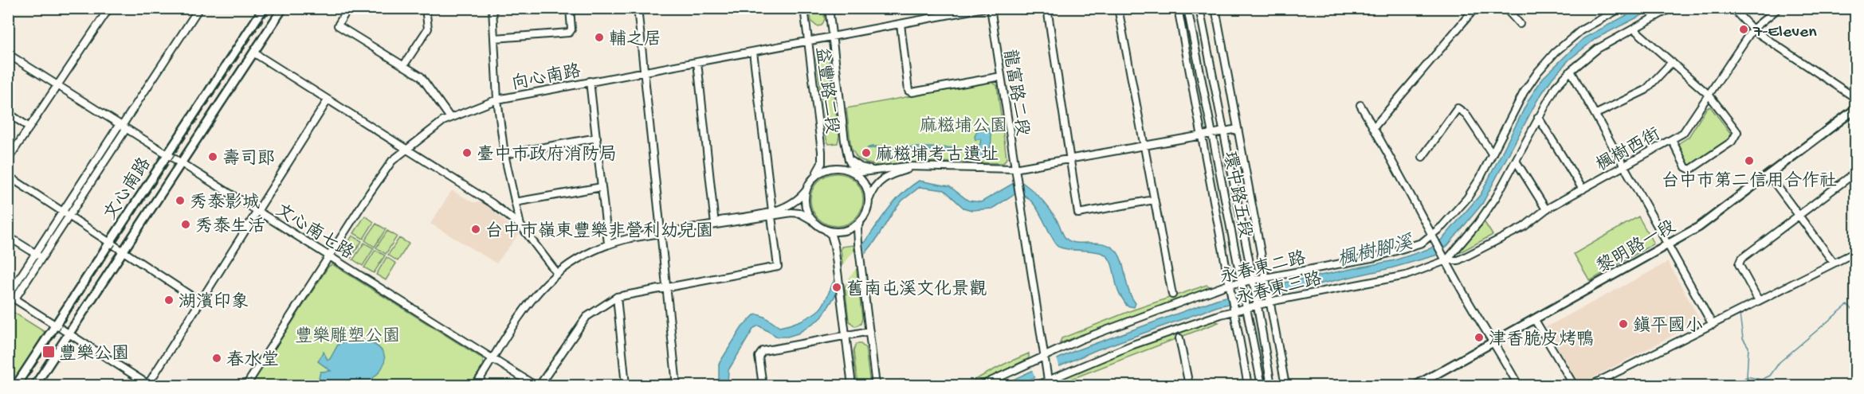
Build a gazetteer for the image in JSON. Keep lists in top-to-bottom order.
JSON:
{
  "streets": {
    "main road": ["文心南路", "黎明路一段"],
    "street": [
      "向心南路",
      "益豐路二段",
      "龍富路二段",
      "楓樹西街",
      "環中路五段",
      "文心南七路",
      "永春東二路",
      "永春東三路"
    ]
  },
  "crossings": [
    ["向心南路", "益豐路二段"],
    ["向心南路", "文心南七路"],
    ["龍富路二段", "永春東二路"],
    ["楓樹西街", "永春東三路"],
    ["文心南路", "文心南七路"],
    ["環中路五段", "永春東二路"],
    ["環中路五段", "永春東三路"]
  ],
  "water": ["楓樹腳溪"],
  "parks": ["麻糍埔公園", "豐樂雕塑公園"],
  "places": {
    "other": [
      "7-Eleven",
      "輔之居",
      "臺中市政府消防局",
      "麻糍埔考古遺址",
      "壽司郎",
      "台中市第二信用合作社",
      "秀泰影城",
      "秀泰生活",
      "台中市嶺東豐樂非營利幼兒園",
      "舊南屯溪文化景觀",
      "湖濱印象",
      "鎮平國小",
      "津香脆皮烤鴨",
      "春水堂"
    ],
    "transit": ["豐樂公園"]
  }
}
